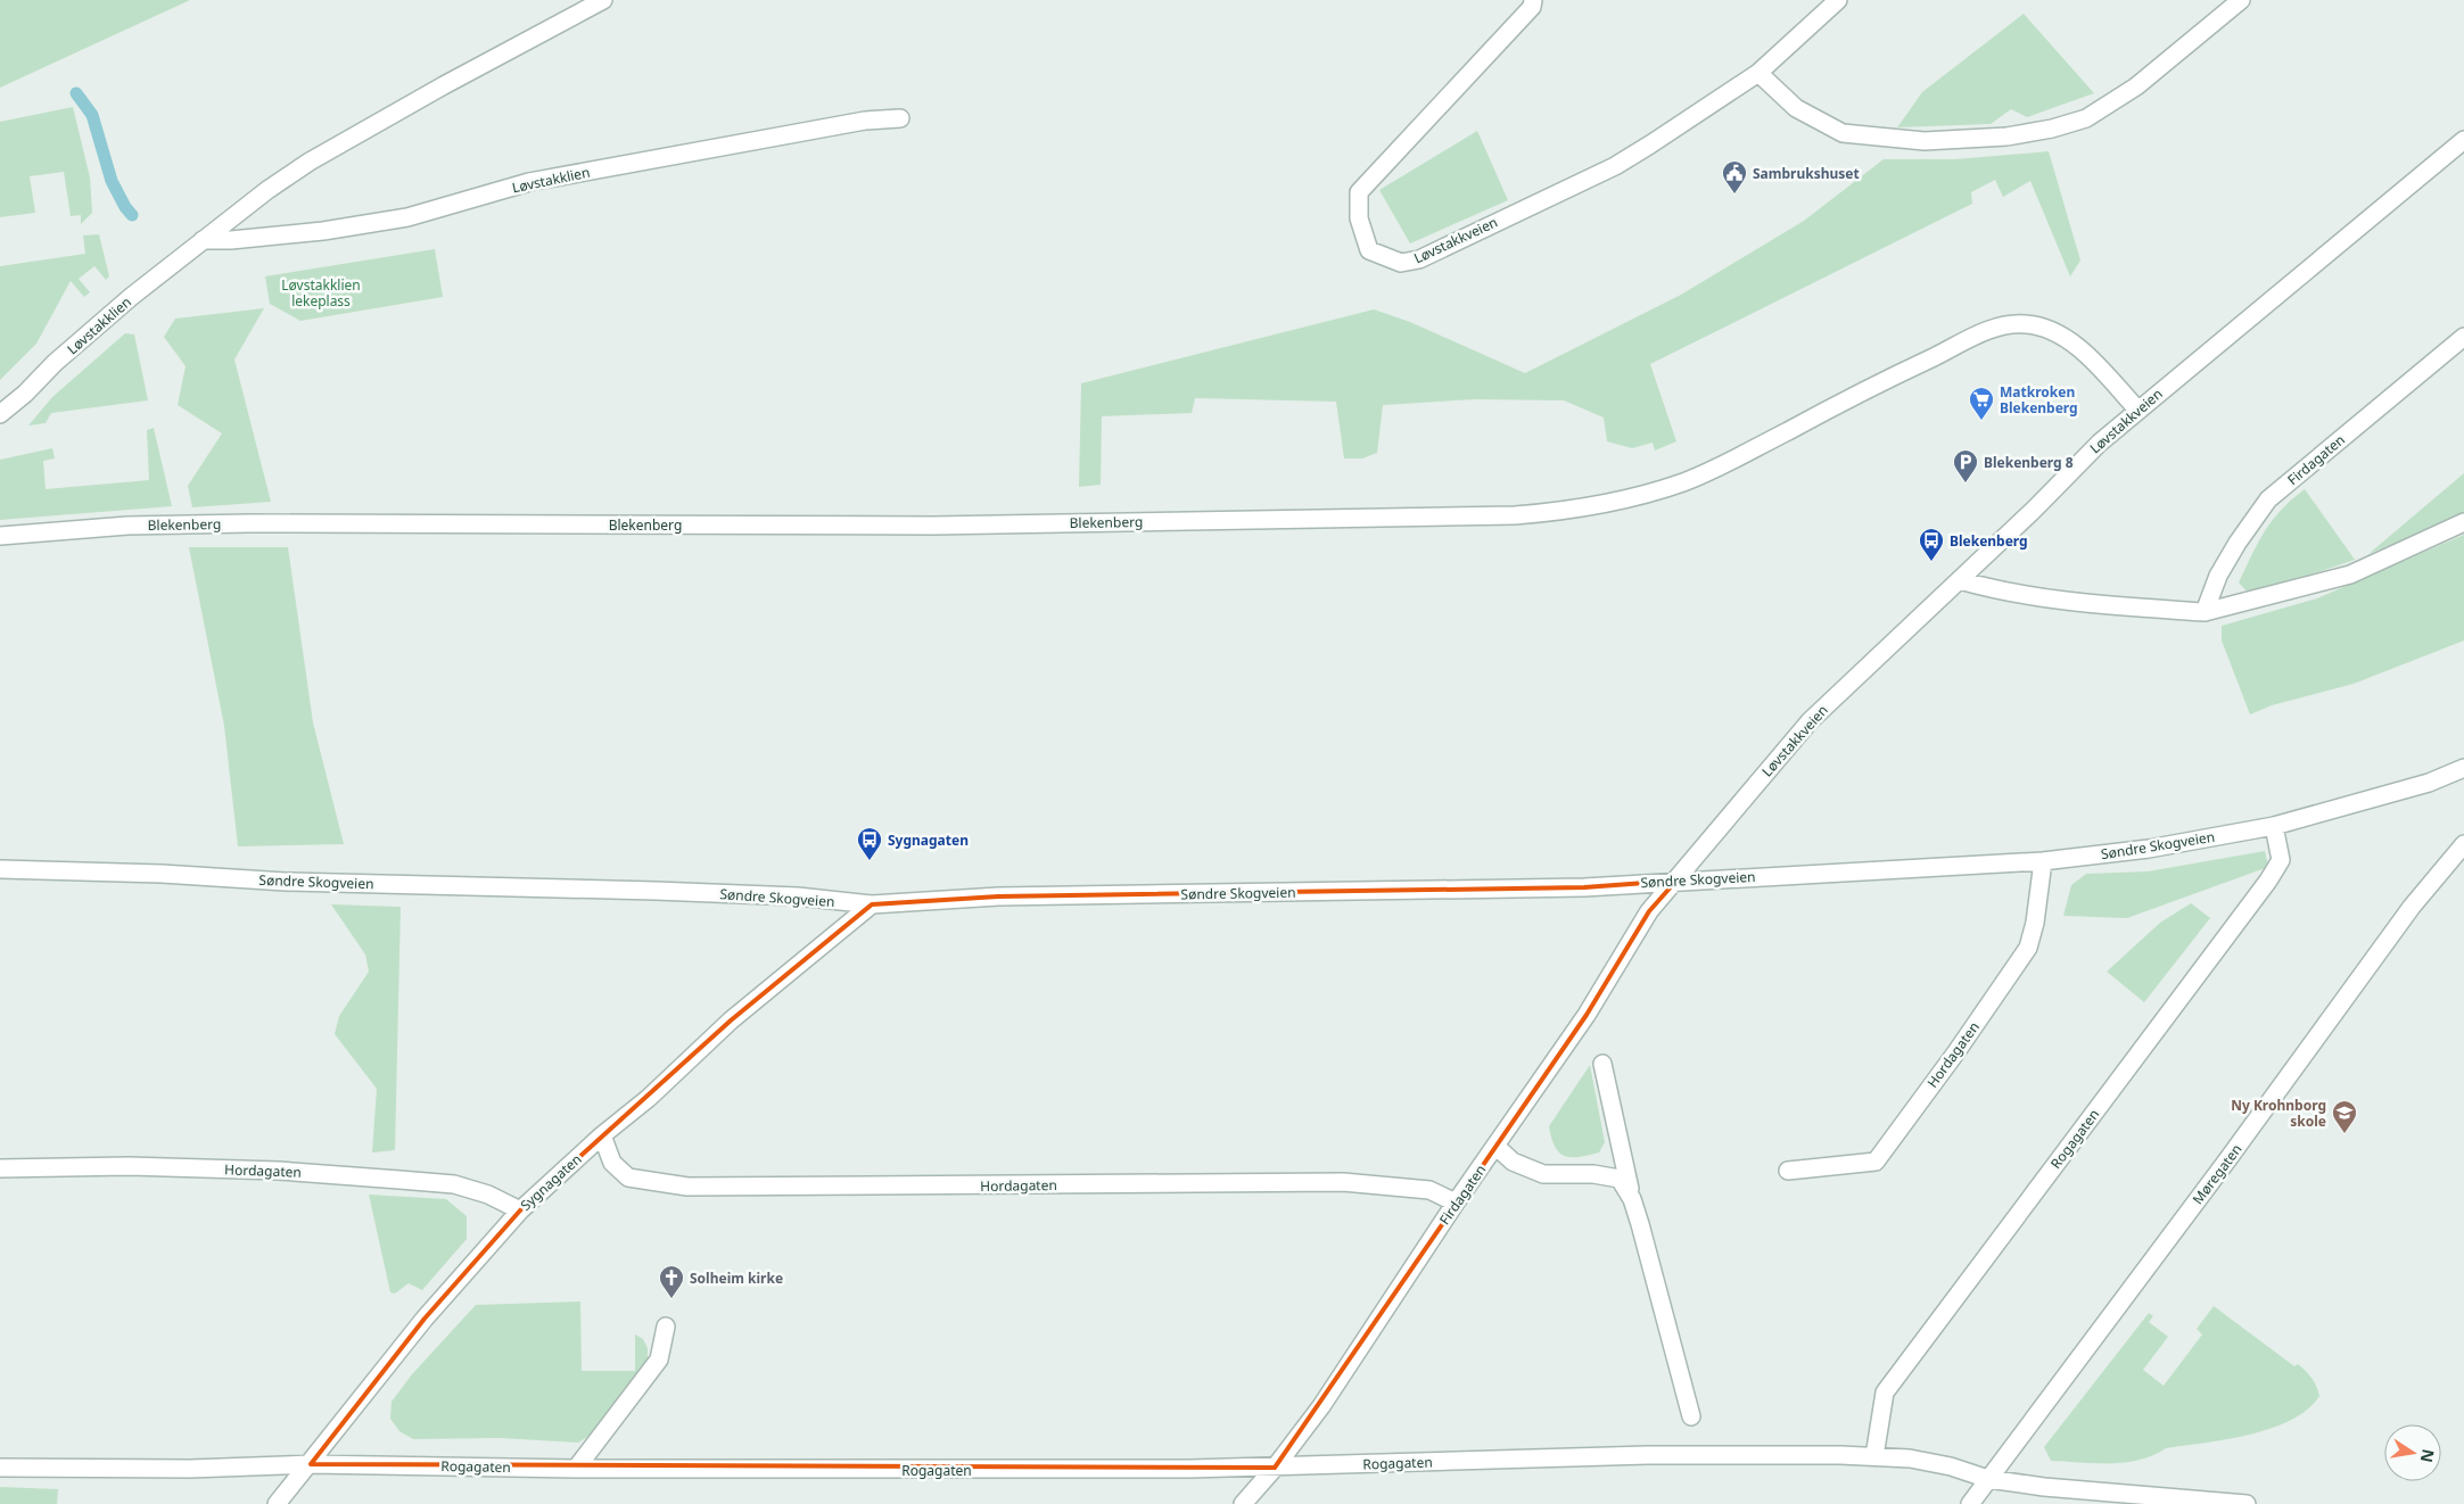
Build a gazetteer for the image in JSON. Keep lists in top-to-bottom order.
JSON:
{
  "streets": {
    "street": [
      "Løvstakklien",
      "Løvstakkveien",
      "Firdagaten",
      "Blekenberg",
      "Søndre Skogveien",
      "Hordagaten",
      "Rogagaten",
      "Møregaten",
      "Sygnagaten"
    ]
  },
  "crossings": [
    ["Løvstakkveien", "Firdagaten"],
    ["Løvstakkveien", "Blekenberg"],
    ["Løvstakkveien", "Søndre Skogveien"],
    ["Firdagaten", "Søndre Skogveien"],
    ["Firdagaten", "Hordagaten"],
    ["Firdagaten", "Rogagaten"],
    ["Søndre Skogveien", "Hordagaten"],
    ["Søndre Skogveien", "Rogagaten"],
    ["Søndre Skogveien", "Sygnagaten"],
    ["Hordagaten", "Sygnagaten"],
    ["Rogagaten", "Møregaten"],
    ["Rogagaten", "Sygnagaten"]
  ],
  "parks": ["Løvstakklien lekeplass"],
  "places": {
    "public building": ["Sambrukshuset"],
    "supermarket": ["Matkroken Blekenberg"],
    "parking": ["Blekenberg 8"],
    "bus stop": ["Blekenberg", "Sygnagaten"],
    "school or university": ["Ny Krohnborg skole"],
    "church": ["Solheim kirke"]
  },
  "north": "right"
}
